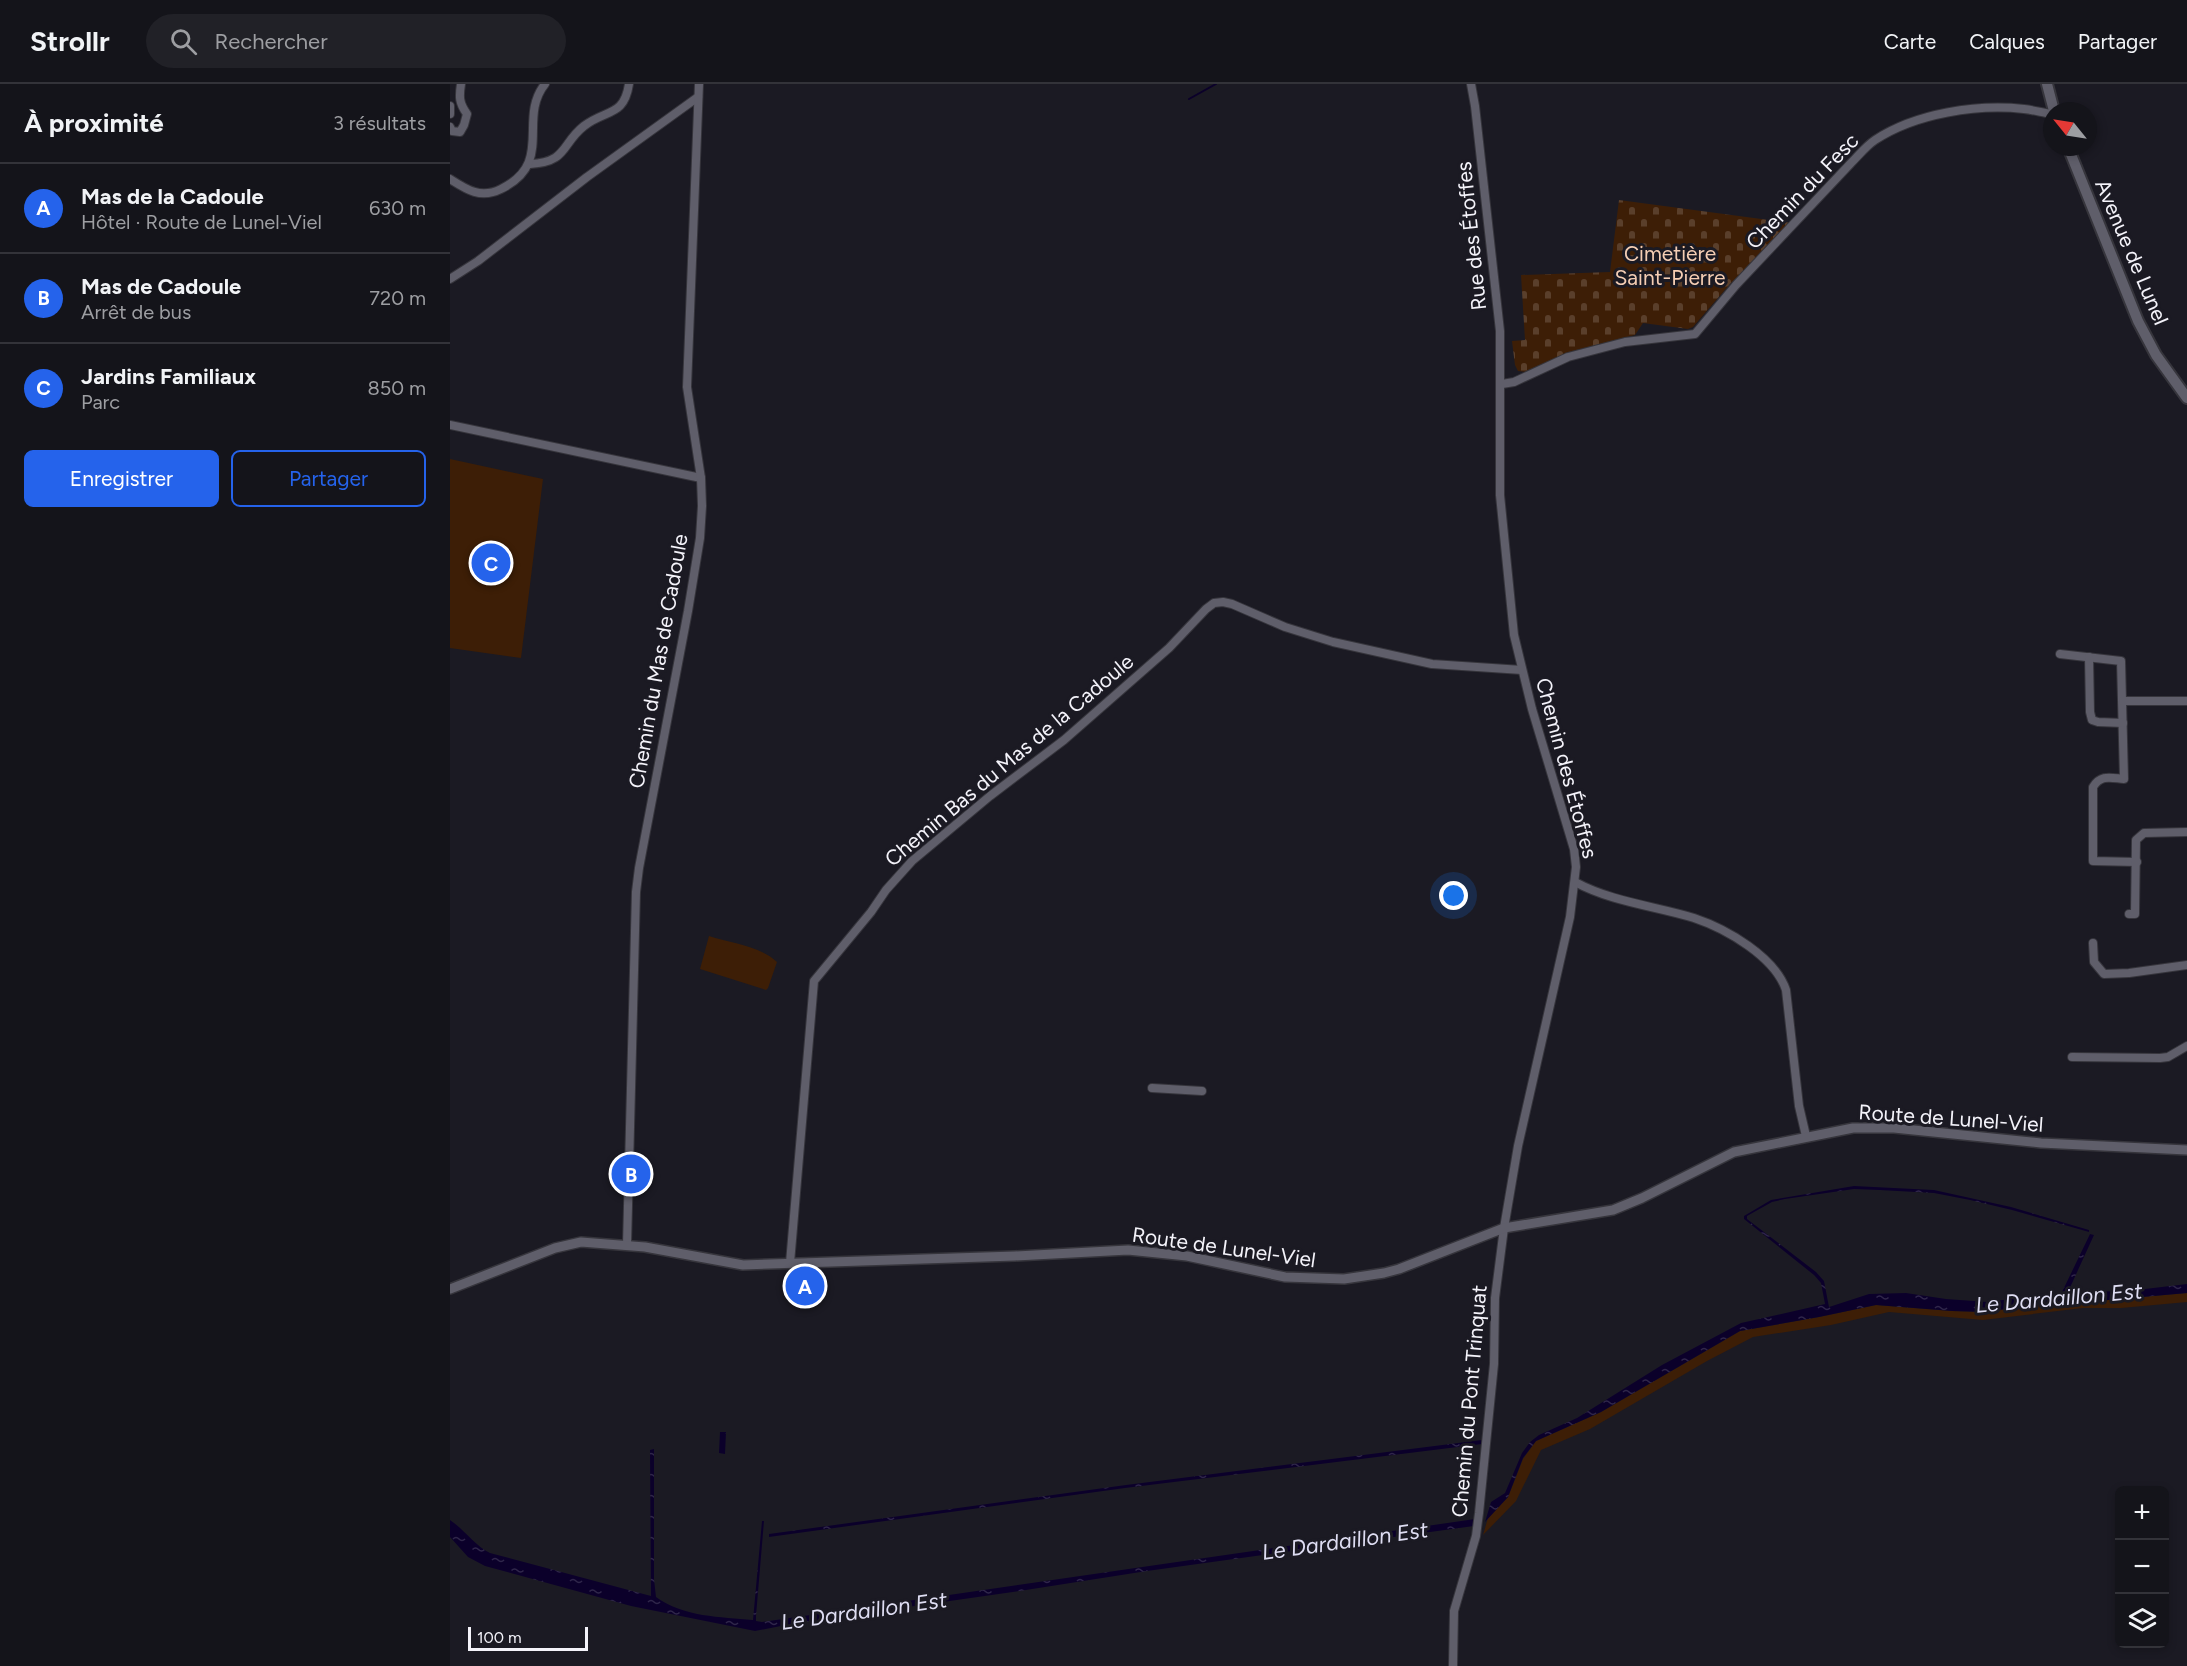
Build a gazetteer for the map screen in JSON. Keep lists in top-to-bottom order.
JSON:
{
  "streets": {
    "main road": ["Avenue de Lunel"],
    "street": [
      "Chemin du Fesc",
      "Rue des Étoffes",
      "Chemin du Mas de Cadoule",
      "Chemin Bas du Mas de la Cadoule",
      "Chemin des Étoffes",
      "Route de Lunel-Viel",
      "Chemin du Pont Trinquat"
    ]
  },
  "crossings": [
    ["Chemin du Fesc", "Rue des Étoffes"],
    ["Chemin du Fesc", "Chemin des Étoffes"],
    ["Rue des Étoffes", "Chemin des Étoffes"],
    ["Chemin du Mas de Cadoule", "Route de Lunel-Viel"],
    ["Chemin Bas du Mas de la Cadoule", "Chemin des Étoffes"],
    ["Chemin Bas du Mas de la Cadoule", "Route de Lunel-Viel"],
    ["Chemin des Étoffes", "Route de Lunel-Viel"],
    ["Chemin des Étoffes", "Chemin du Pont Trinquat"],
    ["Route de Lunel-Viel", "Chemin du Pont Trinquat"]
  ],
  "water": ["Le Dardaillon Est"],
  "parks": ["Cimetière Saint-Pierre"],
  "scale_bar": "100 m",
  "north": "top left",
  "page": {
    "header": "Strollr",
    "search": "Rechercher",
    "nav": ["Carte", "Calques", "Partager"],
    "heading": ["À proximité", "3 résultats"],
    "list": [
      {
        "mark": "A",
        "name": "Mas de la Cadoule",
        "note": "Hôtel · Route de Lunel-Viel",
        "value": "630 m"
      },
      {
        "mark": "B",
        "name": "Mas de Cadoule",
        "note": "Arrêt de bus",
        "value": "720 m"
      },
      {
        "mark": "C",
        "name": "Jardins Familiaux",
        "note": "Parc",
        "value": "850 m"
      }
    ],
    "buttons": ["Enregistrer", "Partager"],
    "pins": ["C", "B", "A"],
    "map_buttons": ["+", "−"],
    "scale": "100 m"
  }
}
